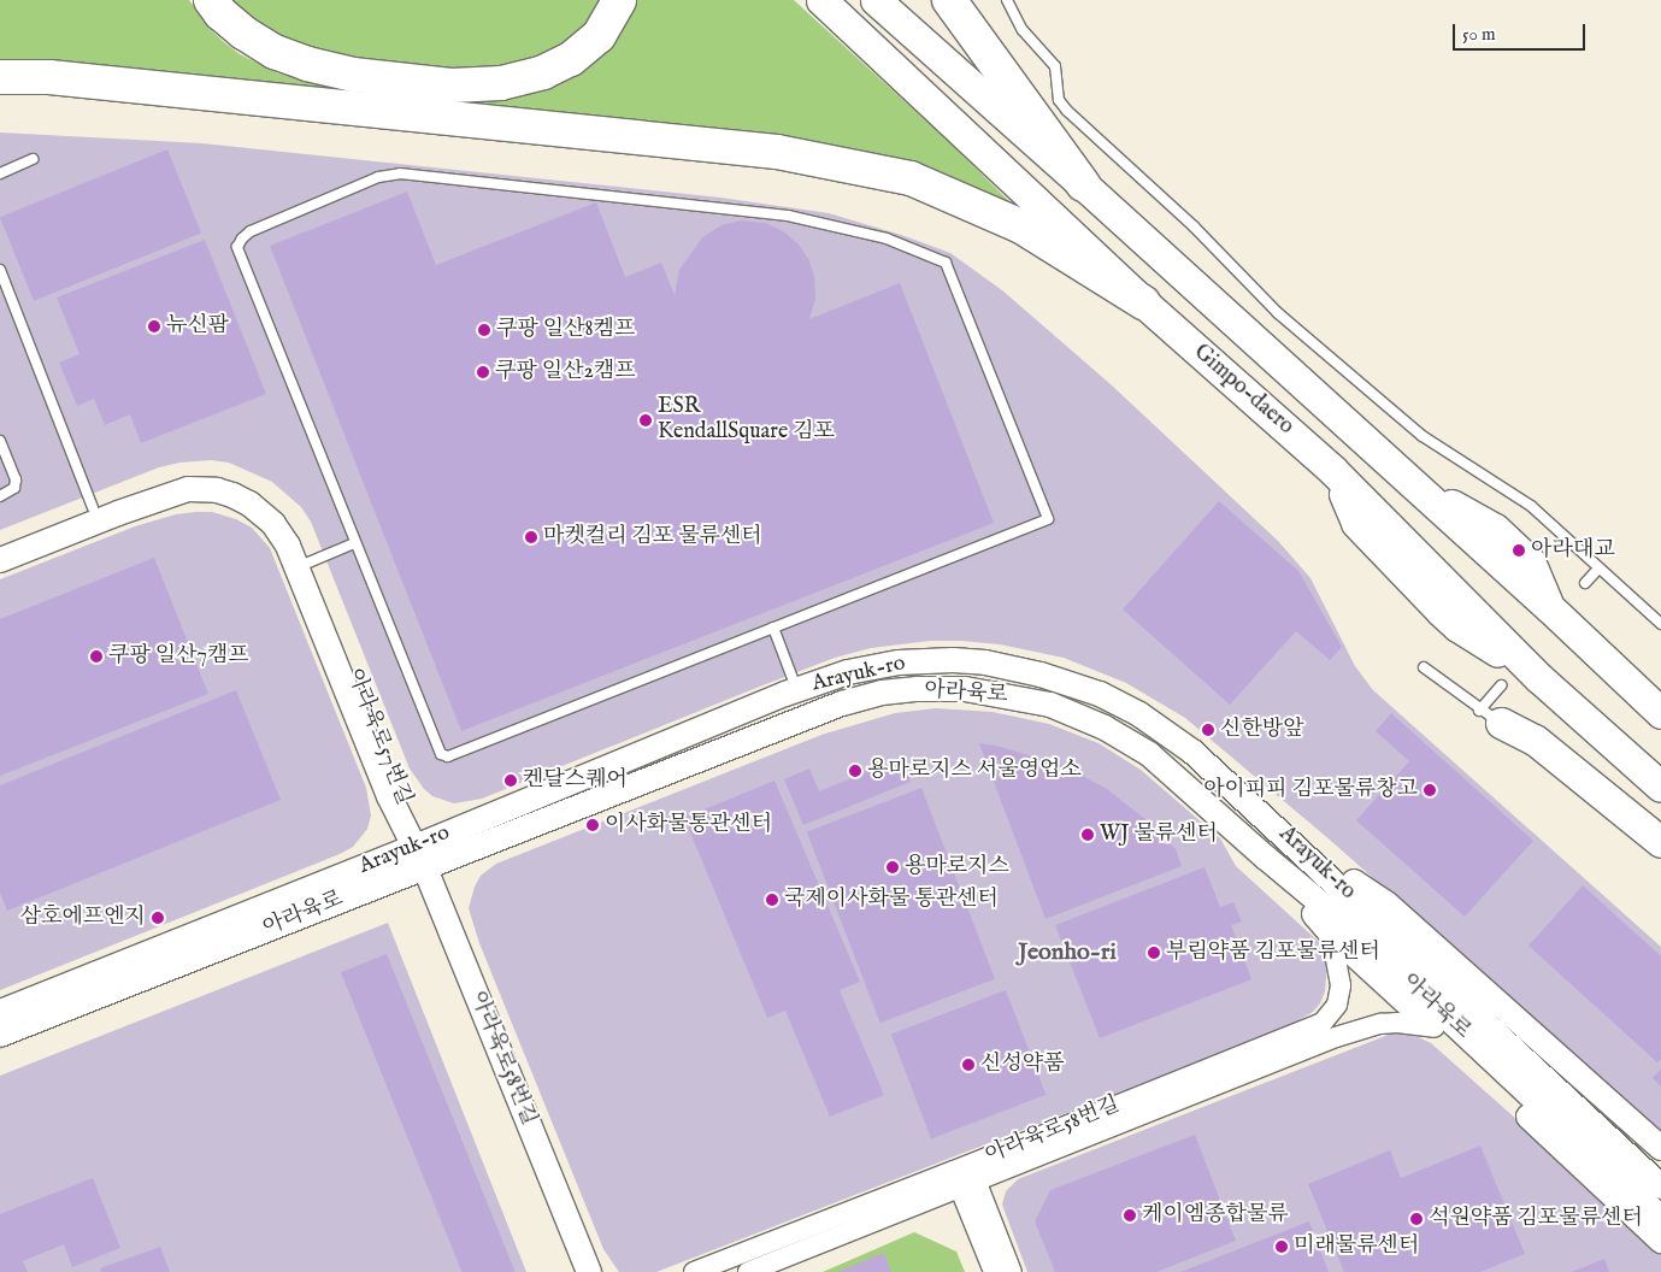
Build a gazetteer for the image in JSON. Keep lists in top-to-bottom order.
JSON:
{
  "streets": {
    "main road": ["Gimpo-daero"],
    "street": [
      "Arayuk-ro",
      "아라육로",
      "아라육로57번길",
      "아라육로58번길"
    ]
  },
  "crossings": [
    ["Arayuk-ro", "아라육로57번길"],
    ["Arayuk-ro", "아라육로58번길"],
    ["아라육로", "아라육로58번길"],
    ["아라육로57번길", "아라육로58번길"]
  ],
  "districts": ["Jeonho-ri"],
  "places": [
    "뉴신팜",
    "쿠팡 일산8켐프",
    "쿠팡 일산2캠프",
    "ESR KendallSquare 김포",
    "마켓컬리 김포 물류센터",
    "아라대교",
    "쿠팡 일산7캠프",
    "신한방앞",
    "용마로지스 서울영업소",
    "켄달스퀘어",
    "아이피피 김포물류창고",
    "이사화물통관센터",
    "WJ 물류센터",
    "용마로지스",
    "국제이사화물 통관센터",
    "삼호에프엔지",
    "부림약품 김포물류센터",
    "신성약품",
    "케이엠종합물류",
    "석원약품 김포물류센터",
    "미래물류센터"
  ],
  "scale_bar": "50 m"
}
